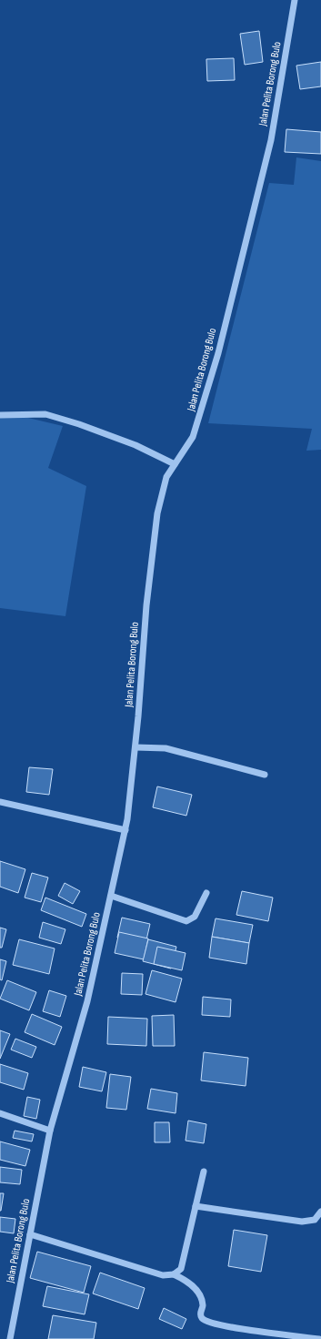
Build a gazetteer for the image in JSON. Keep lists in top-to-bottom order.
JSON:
{
  "streets": {
    "street": ["Jalan Pelita Borong Bulo"]
  }
}
